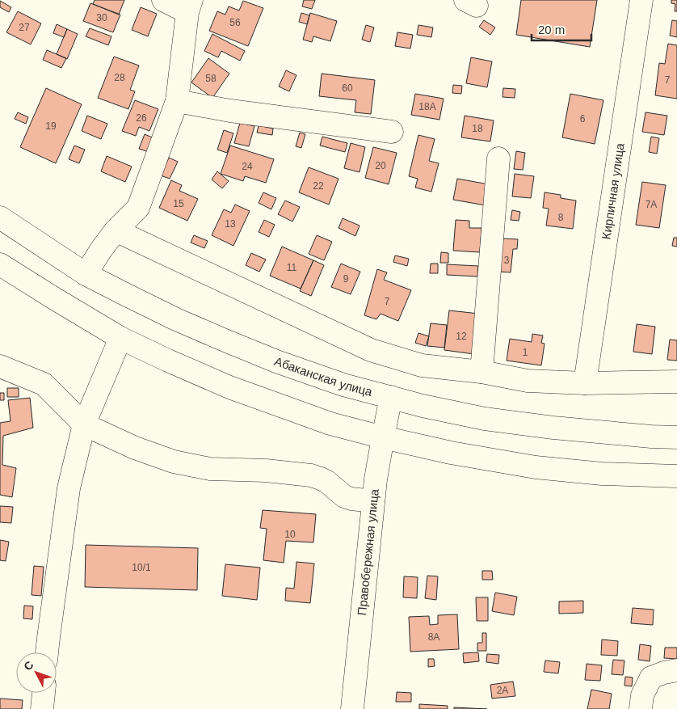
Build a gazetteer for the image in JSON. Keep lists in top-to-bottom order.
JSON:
{
  "streets": {
    "main road": ["Кирпичная улица", "Абаканская улица", "Правобережная улица"]
  },
  "crossings": [
    ["Абаканская улица", "Правобережная улица"]
  ],
  "house_numbers": [
    "30",
    "56",
    "27",
    "28",
    "58",
    "7",
    "60",
    "18А",
    "26",
    "6",
    "19",
    "18",
    "20",
    "24",
    "22",
    "15",
    "7А",
    "8",
    "13",
    "3",
    "11",
    "9",
    "7",
    "12",
    "1",
    "10",
    "10/1",
    "8А",
    "2А"
  ],
  "scale_bar": "20 m",
  "north": "top left"
}
